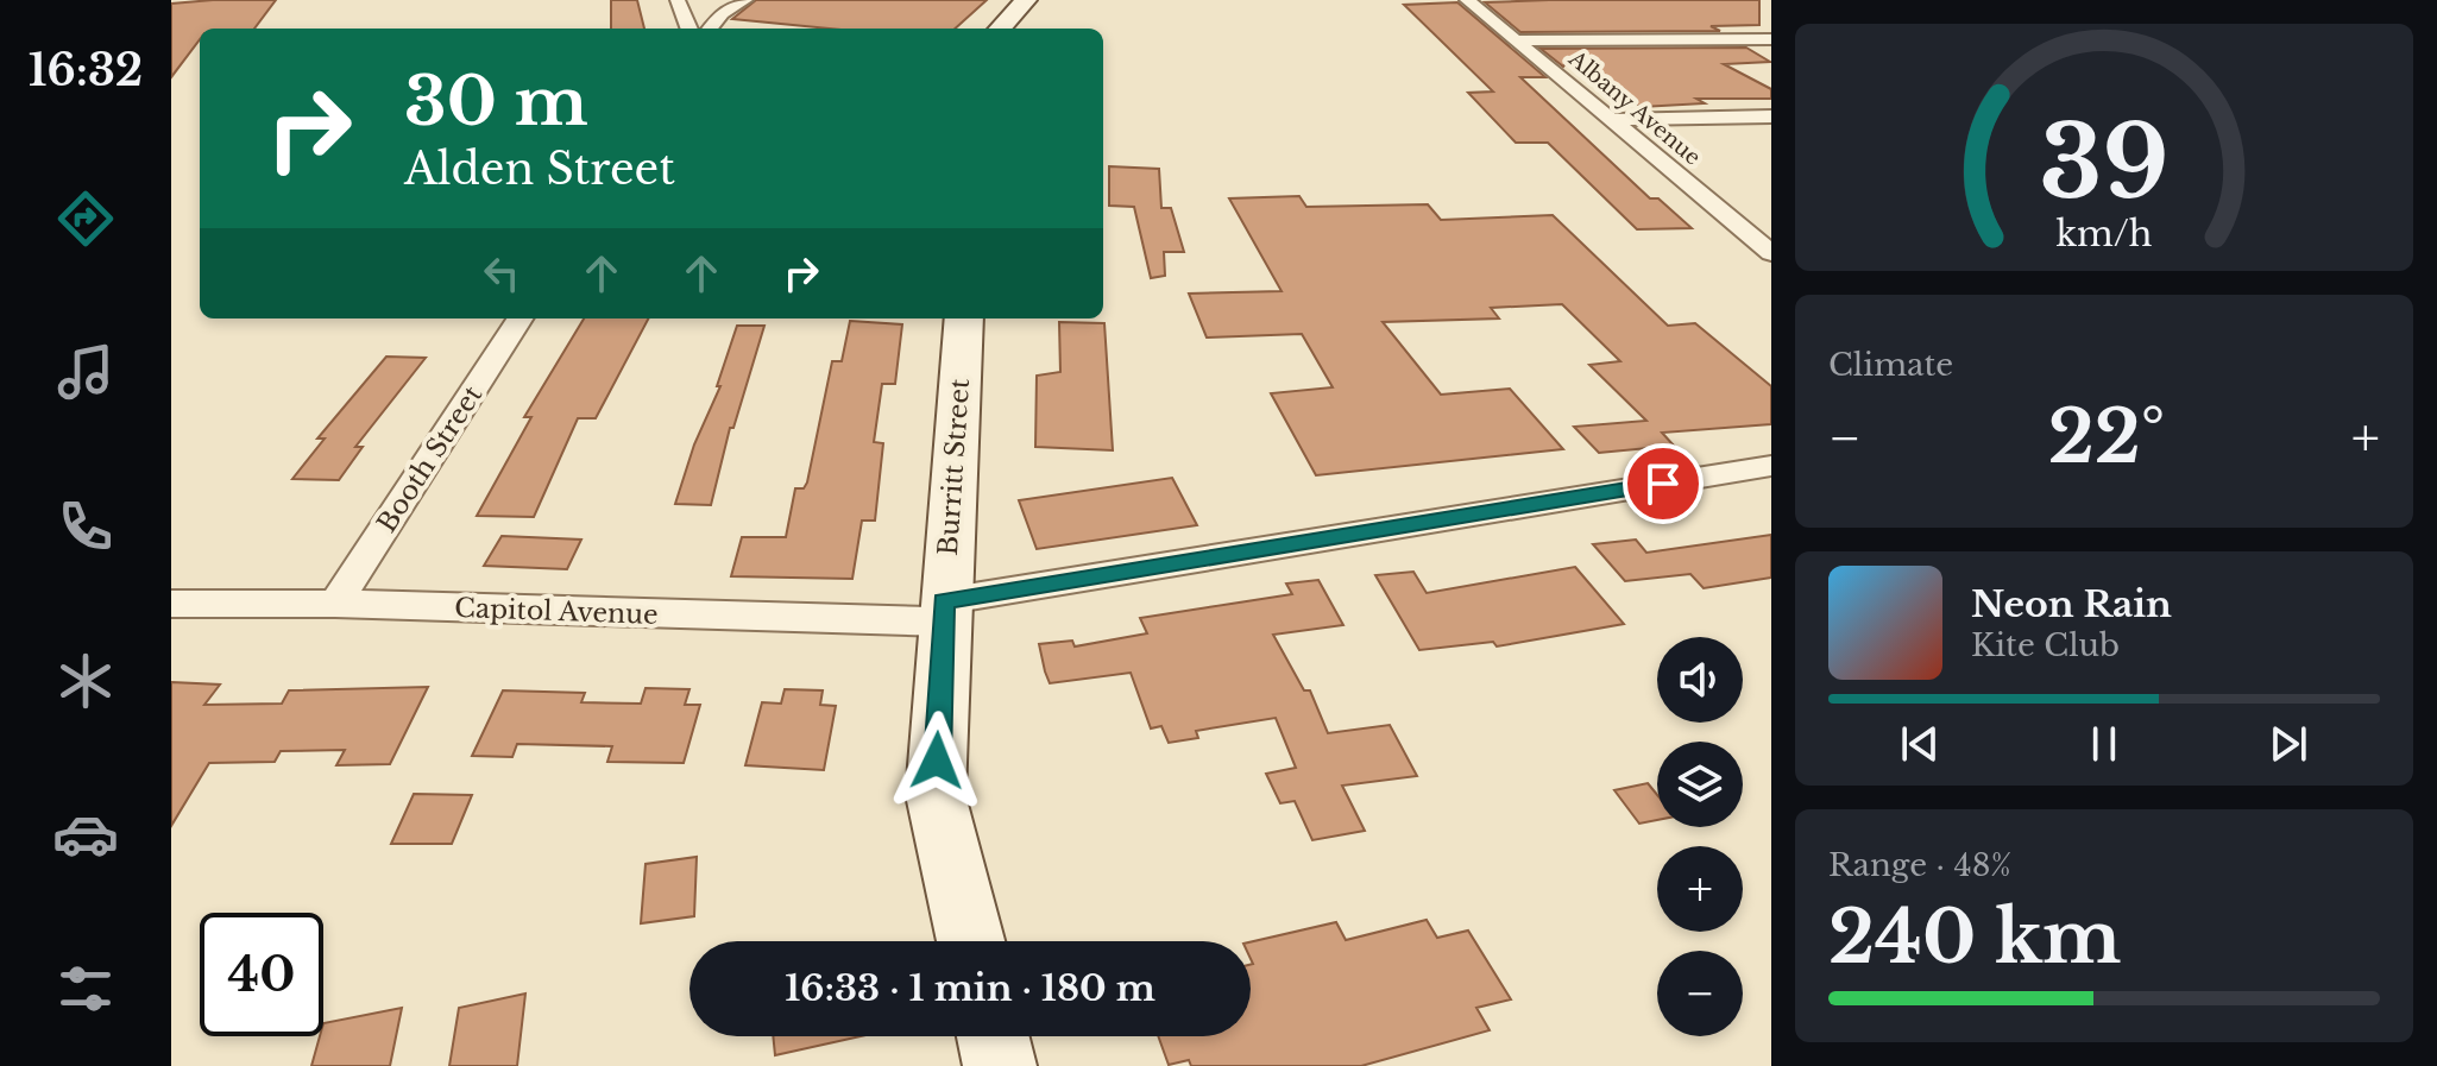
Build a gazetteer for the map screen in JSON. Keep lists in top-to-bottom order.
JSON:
{
  "streets": {
    "street": [
      "Albany Avenue",
      "Booth Street",
      "Burritt Street",
      "Capitol Avenue"
    ]
  },
  "crossings": [
    ["Booth Street", "Capitol Avenue"],
    ["Burritt Street", "Capitol Avenue"]
  ],
  "page": {
    "tabs": "16:32",
    "turn": ["30 m", "Alden Street"],
    "tile": [
      "Climate",
      ["Range · 48%", "240 km"]
    ],
    "heat": ["−", "22°", "+"],
    "song": ["Neon Rain", "Kite Club"],
    "map_buttons": ["+", "−"],
    "limit": "40",
    "trip": "16:33 · 1 min · 180 m",
    "gauge": ["39", "km/h"]
  }
}
